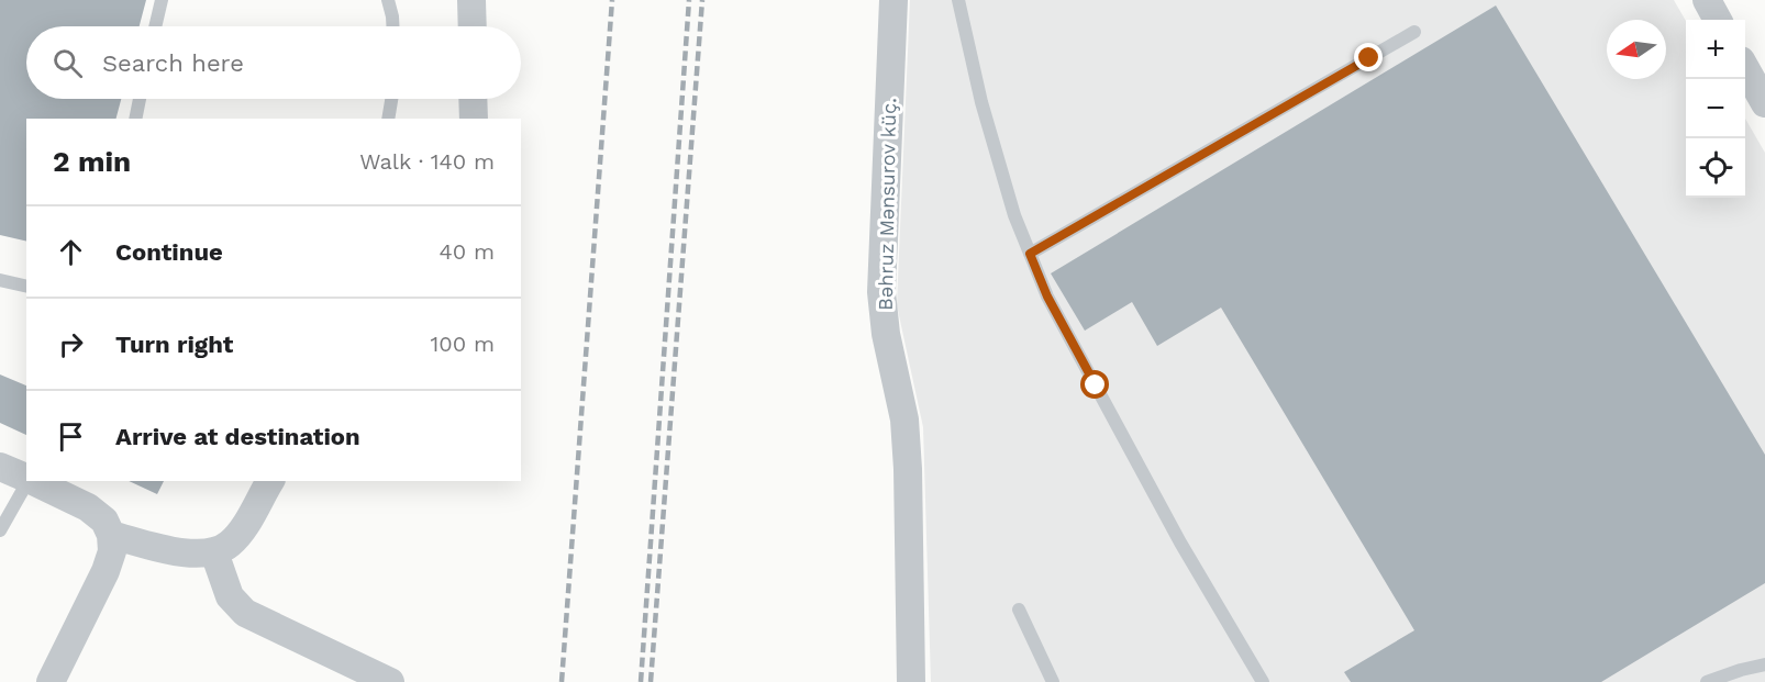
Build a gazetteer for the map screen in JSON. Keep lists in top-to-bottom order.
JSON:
{
  "streets": {
    "street": ["Bəhruz Mənsurov küç."]
  },
  "north": "left",
  "page": {
    "map_buttons": ["+", "−"],
    "search": "Search here",
    "heading": ["2 min", "Walk · 140 m"],
    "list": [
      ["Continue", "40 m"],
      ["Turn right", "100 m"],
      "Arrive at destination"
    ]
  }
}
